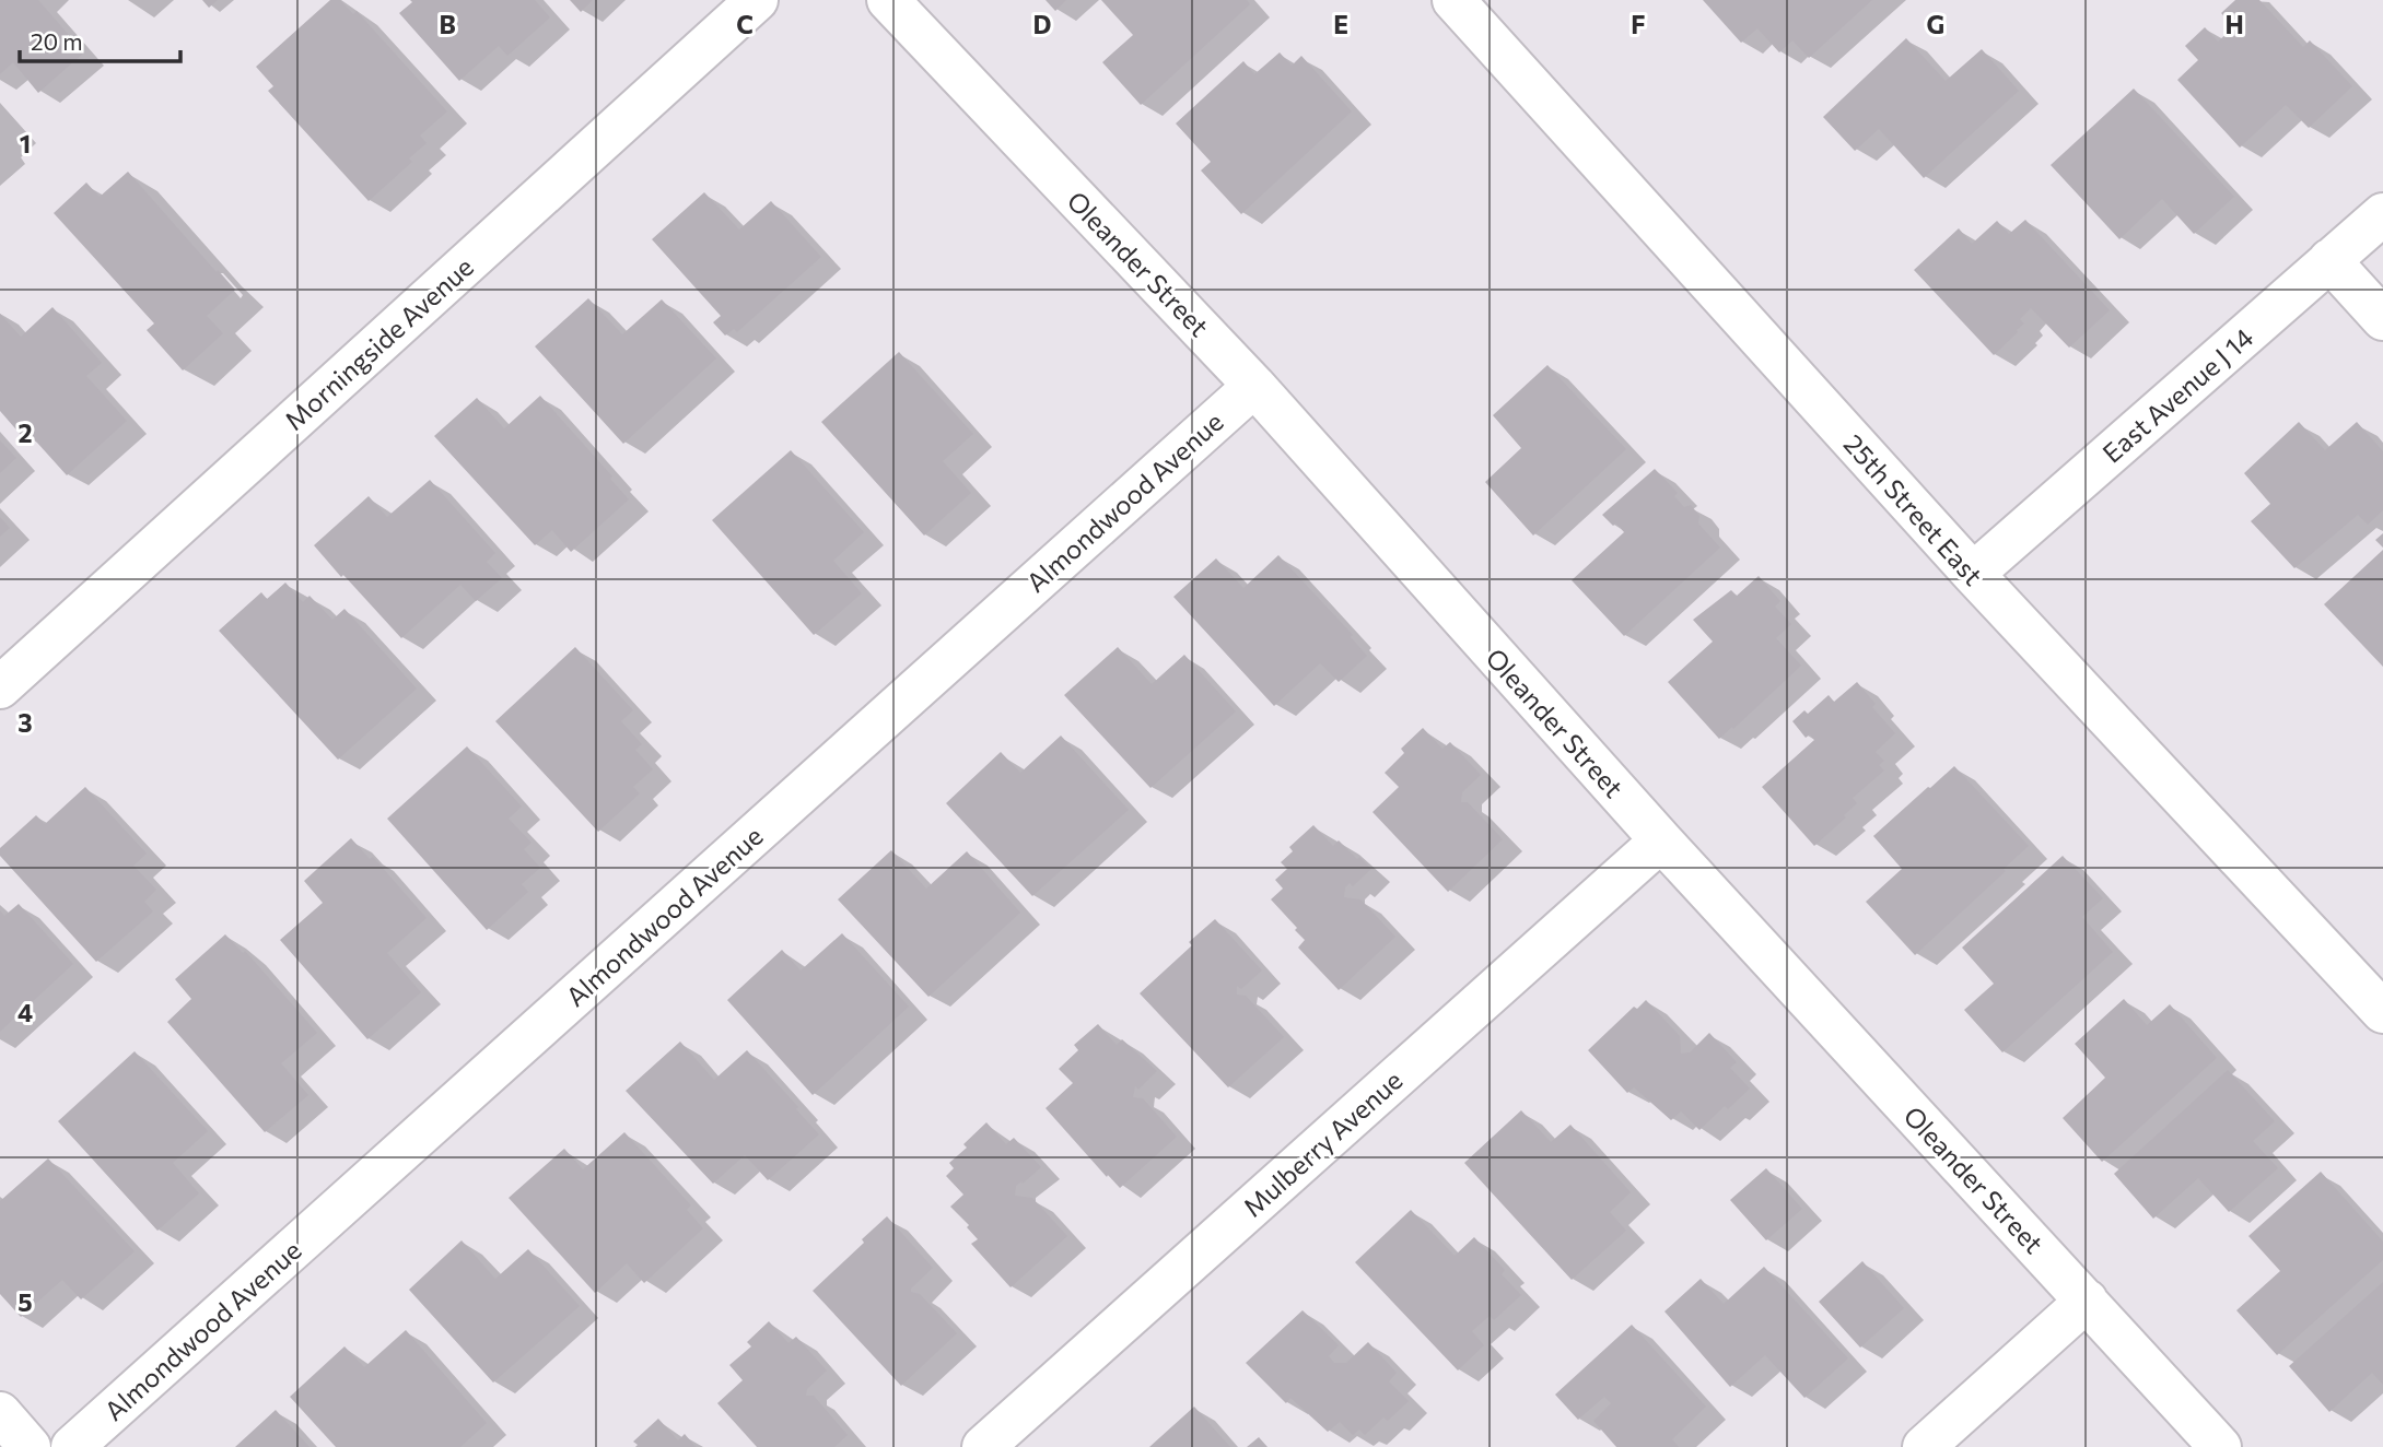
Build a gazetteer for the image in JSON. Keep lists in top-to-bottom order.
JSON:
{
  "streets": {
    "street": [
      "Oleander Street",
      "Morningside Avenue",
      "East Avenue J 14",
      "Almondwood Avenue",
      "25th Street East",
      "Mulberry Avenue"
    ]
  },
  "crossings": [
    ["Oleander Street", "Almondwood Avenue"],
    ["Oleander Street", "Mulberry Avenue"],
    ["East Avenue J 14", "25th Street East"]
  ],
  "scale_bar": "20 m",
  "grid": {
    "columns": [
      "B",
      "C",
      "D",
      "E",
      "F",
      "G",
      "H"
    ],
    "rows": [
      "1",
      "2",
      "3",
      "4",
      "5"
    ]
  }
}
